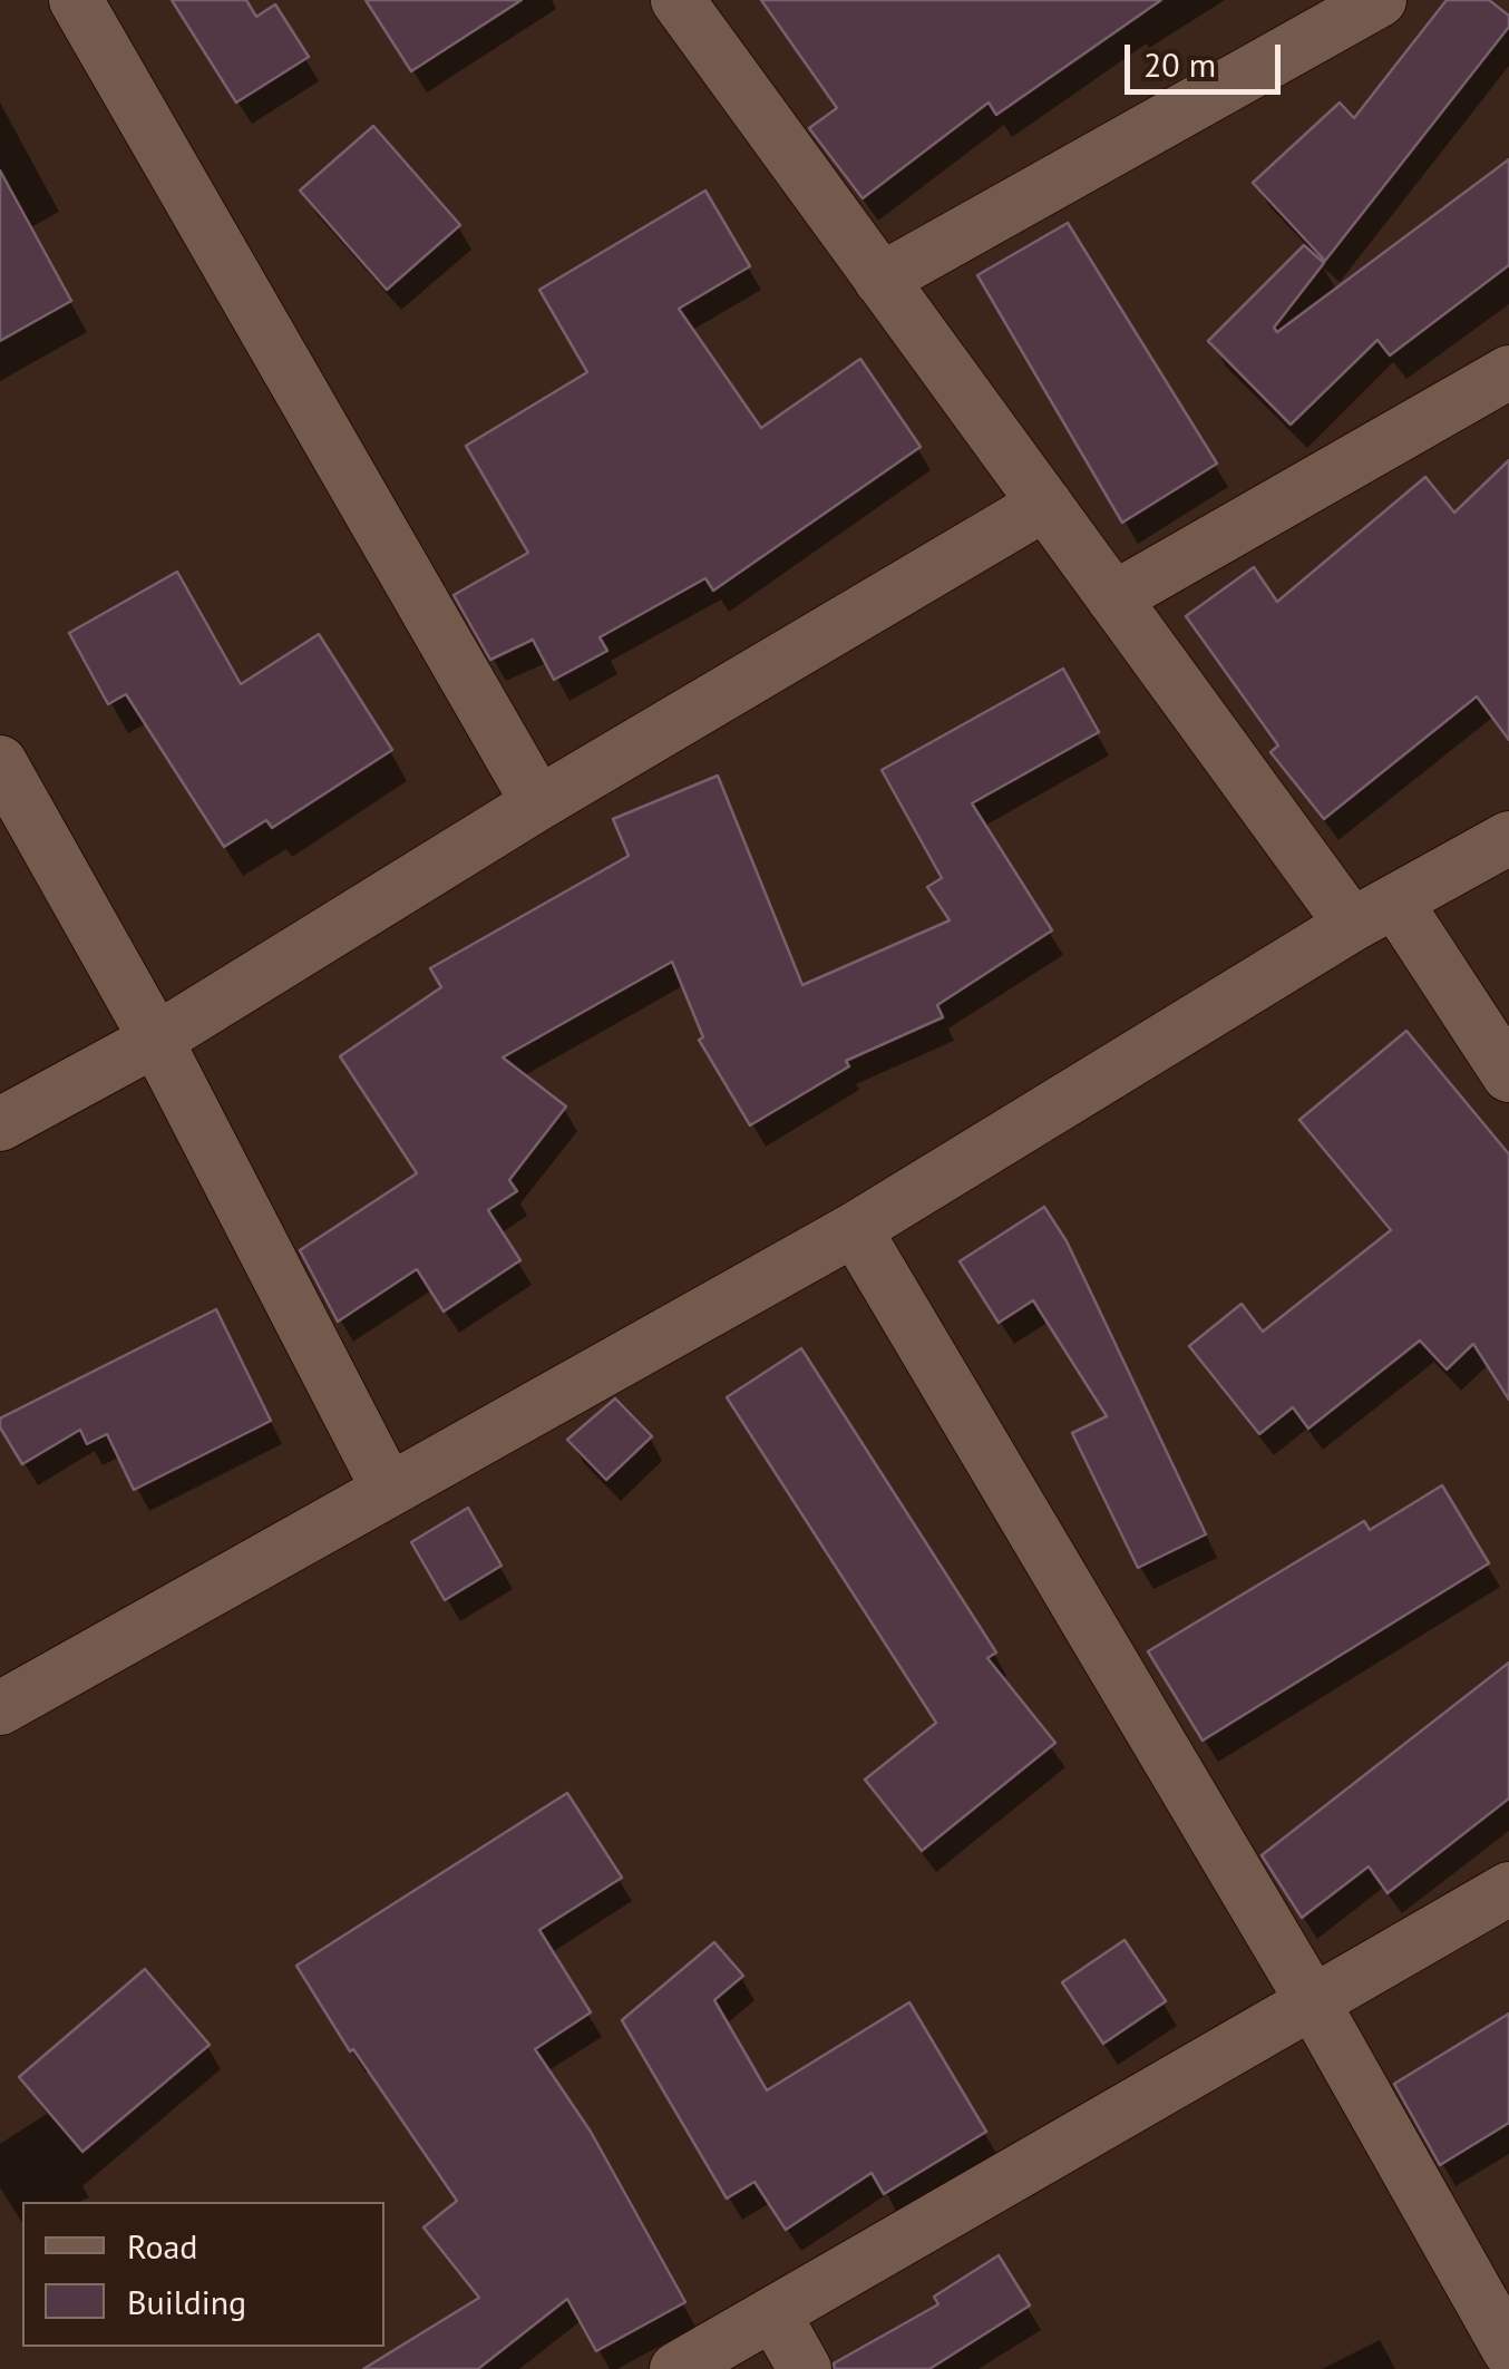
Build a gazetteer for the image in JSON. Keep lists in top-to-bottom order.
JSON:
{
  "legend": ["Road", "Building"],
  "scale_bar": "20 m"
}
